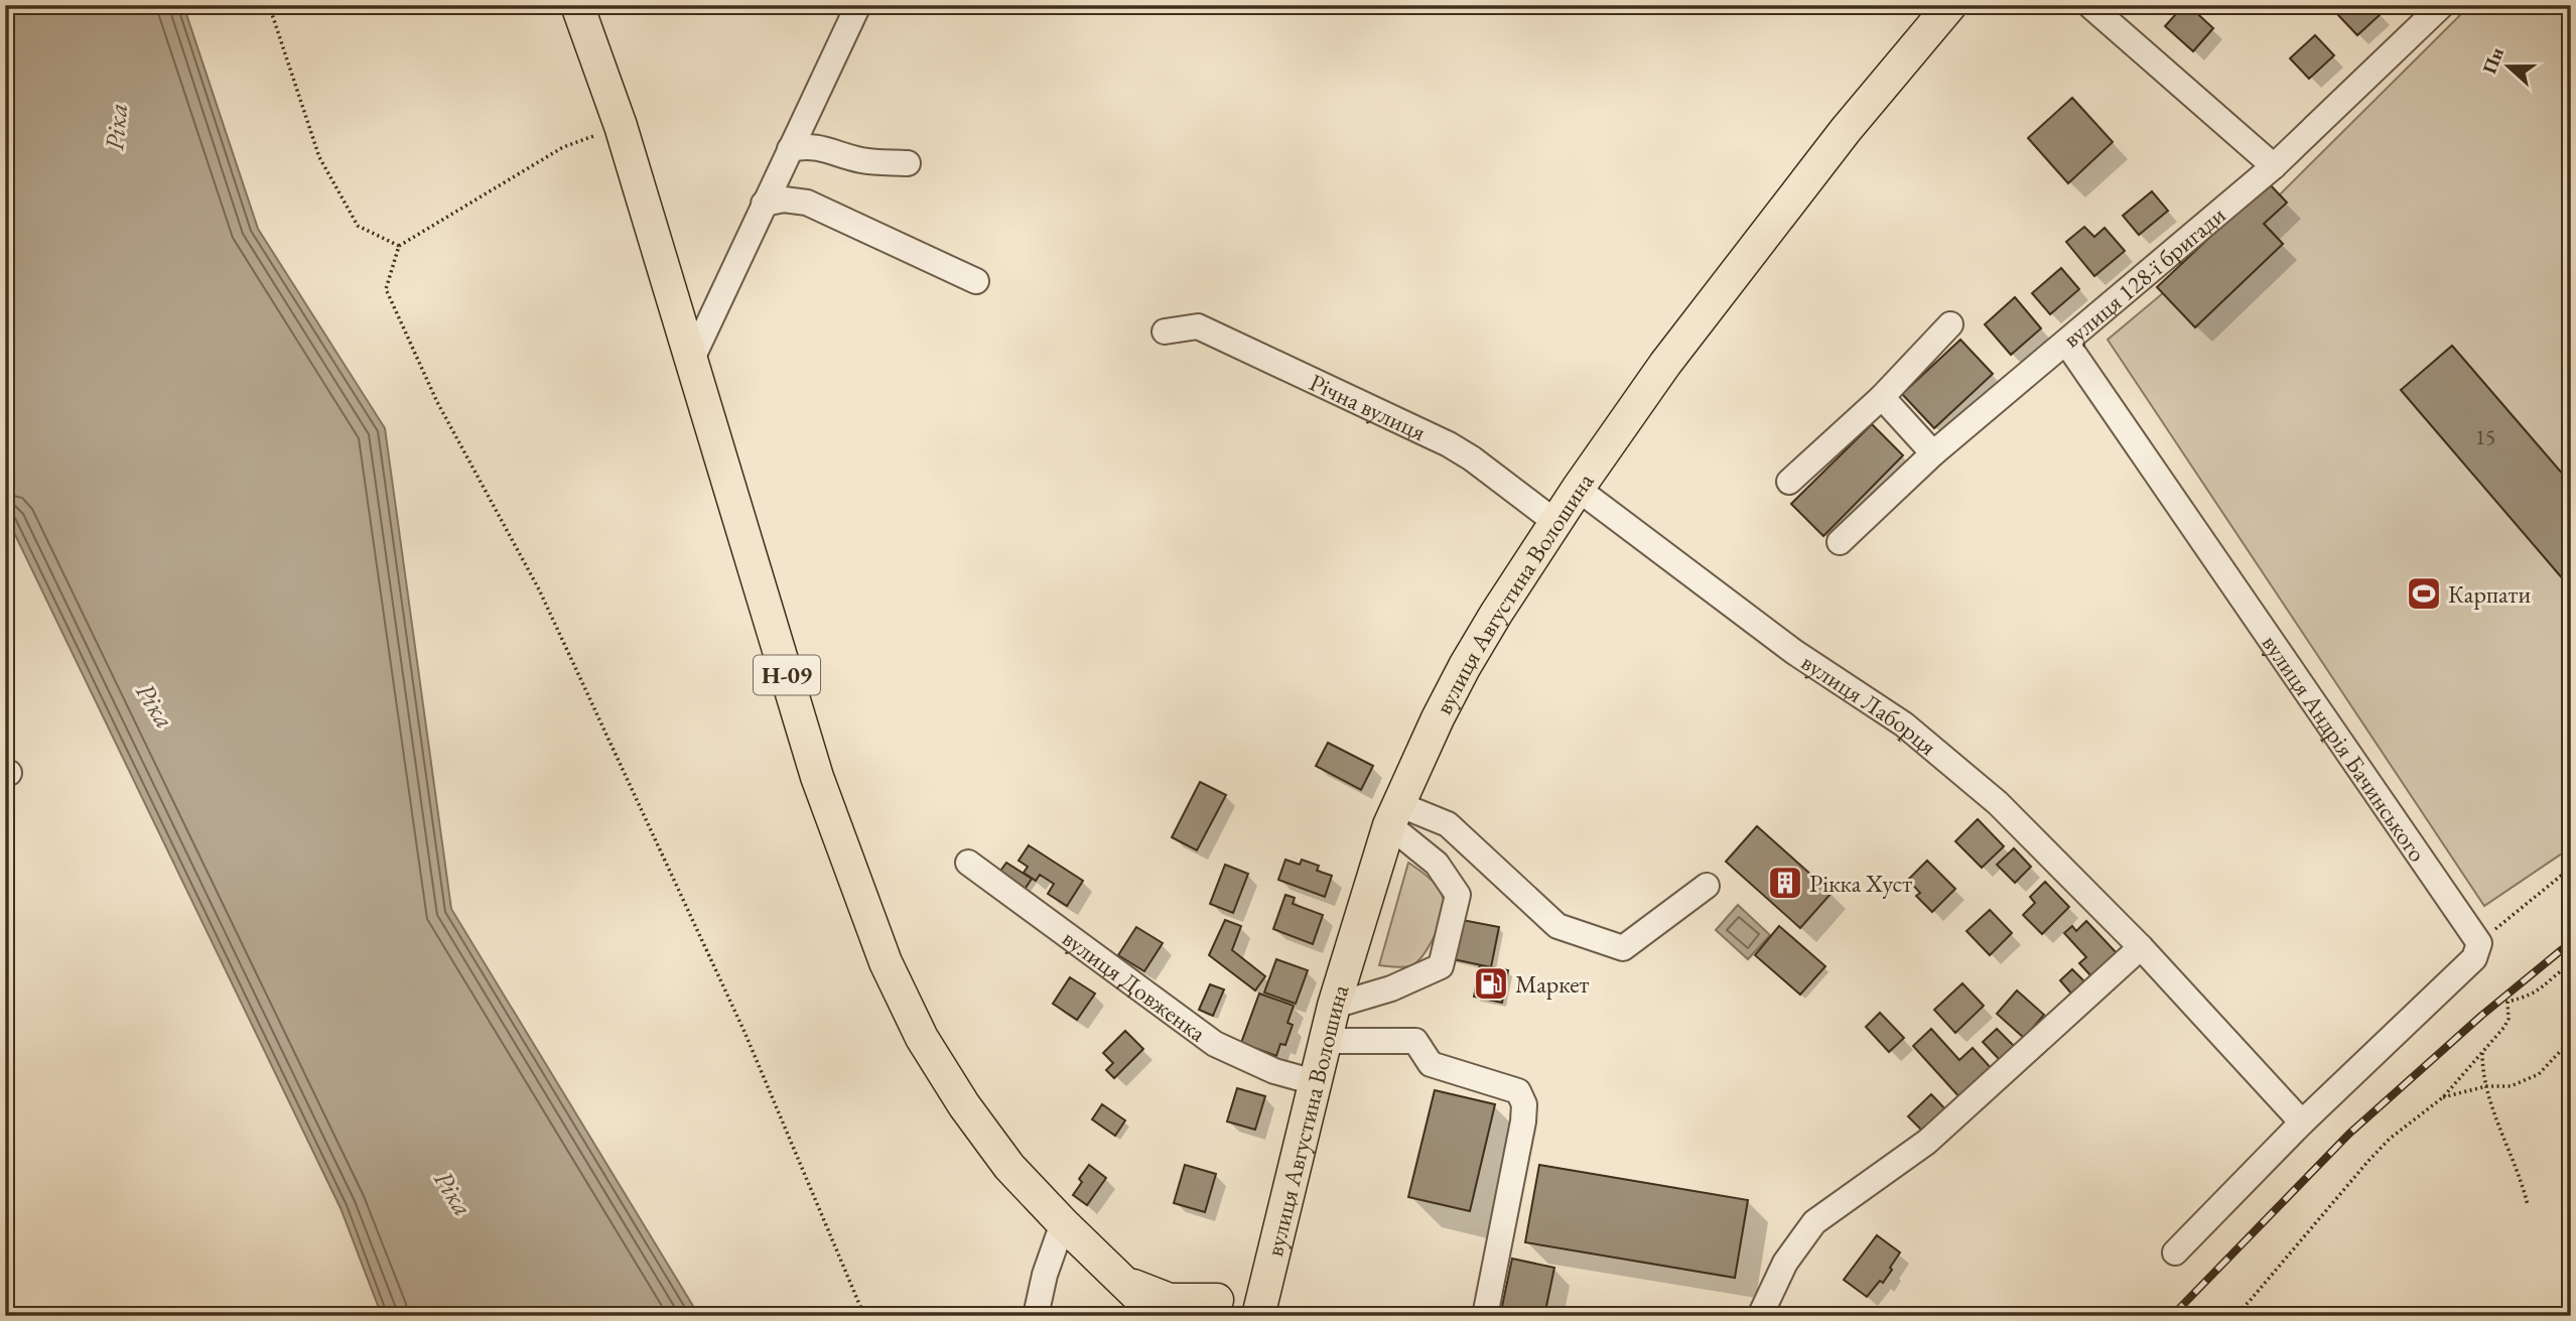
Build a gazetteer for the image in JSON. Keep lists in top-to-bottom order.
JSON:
{
  "streets": {
    "main road": ["вулиця Августина Волошина", "Н-09"],
    "street": [
      "вулиця 128-ї бригади",
      "Річна вулиця",
      "вулиця Лаборця",
      "вулиця Андрія Бачинського",
      "вулиця Довженка"
    ]
  },
  "crossings": [
    ["вулиця 128-ї бригади", "вулиця Андрія Бачинського"],
    ["Річна вулиця", "вулиця Августина Волошина"],
    ["вулиця Августина Волошина", "Н-09"],
    ["вулиця Августина Волошина", "вулиця Лаборця"],
    ["вулиця Августина Волошина", "вулиця Довженка"]
  ],
  "water": ["Ріка"],
  "places": {
    "sports": ["Карпати"],
    "building": ["Рікка Хуст"],
    "fuel station": ["Маркет"]
  },
  "house_numbers": ["15"],
  "north": "left"
}
